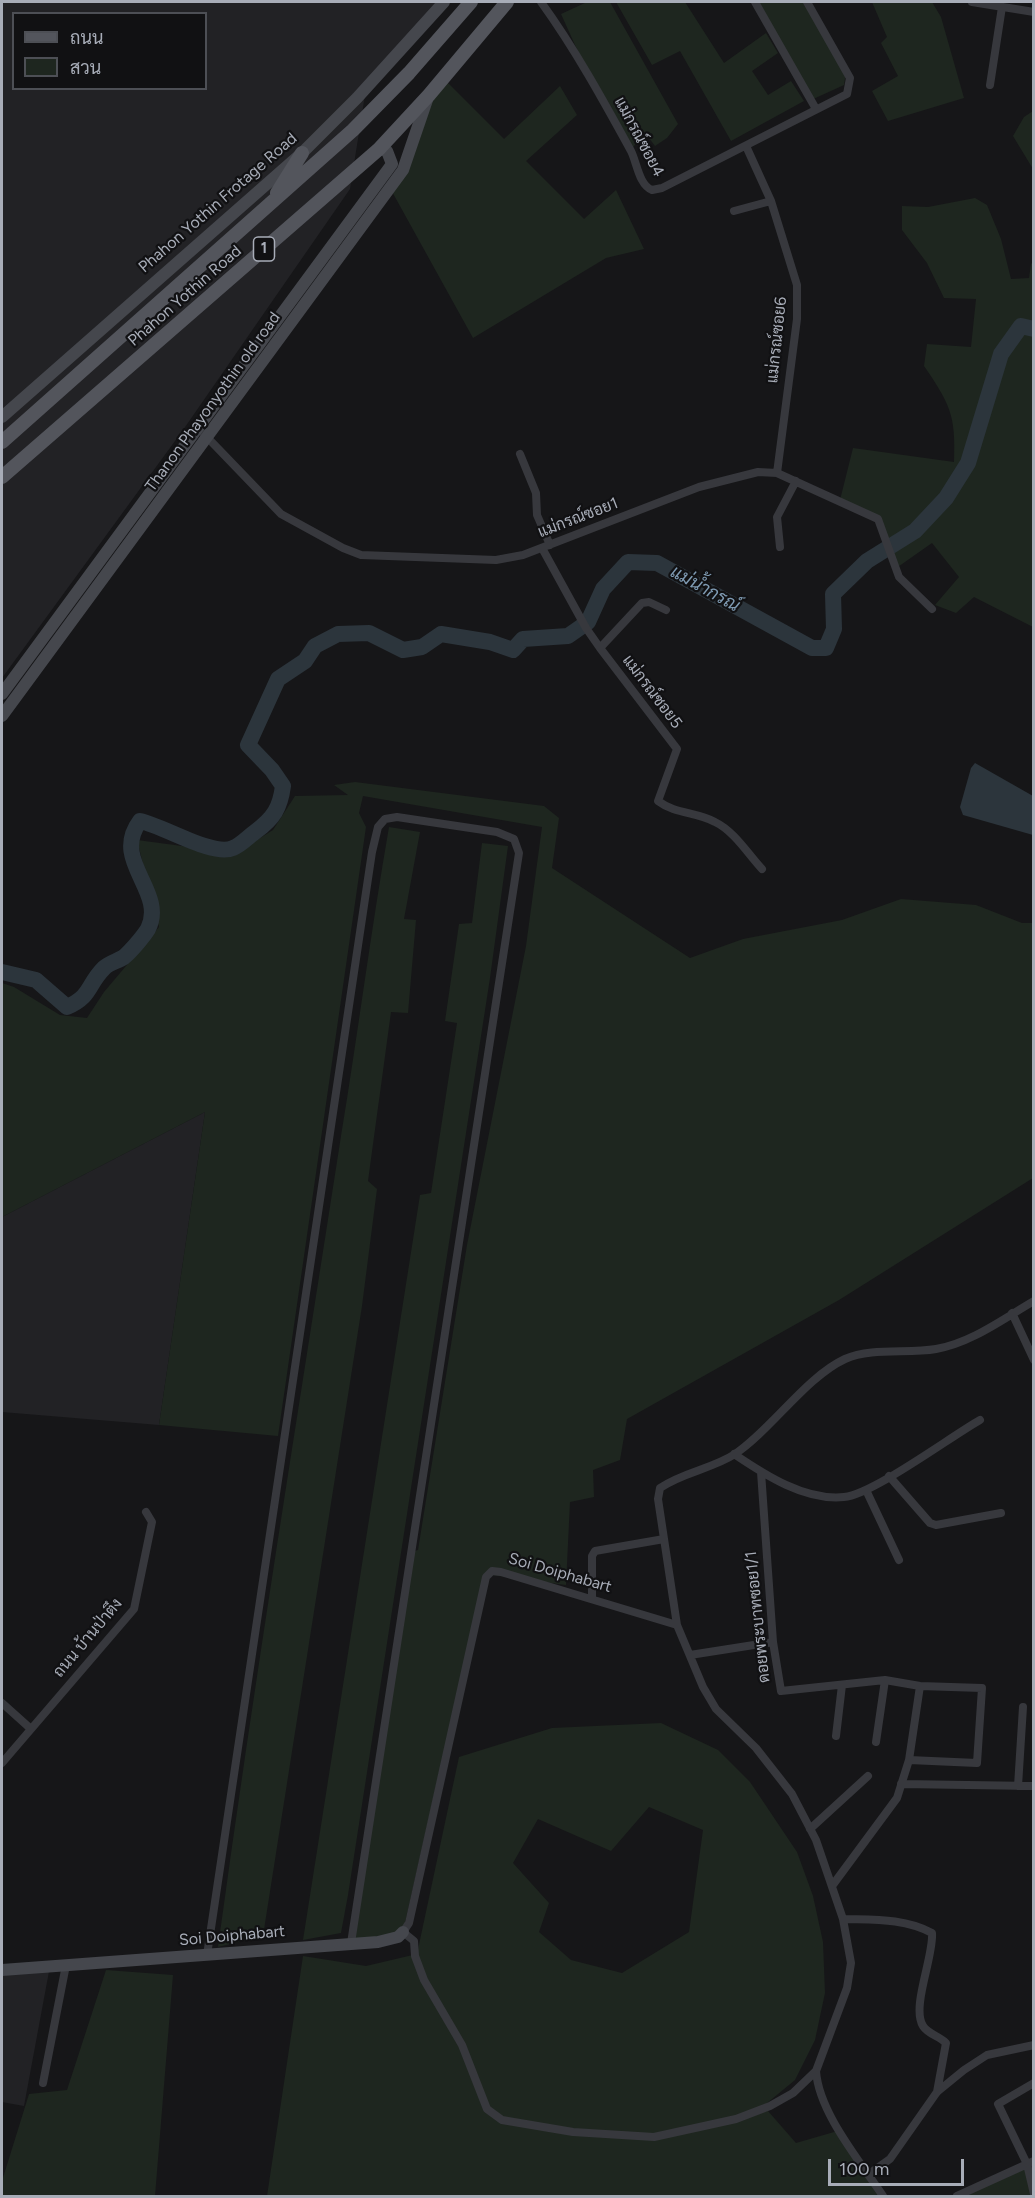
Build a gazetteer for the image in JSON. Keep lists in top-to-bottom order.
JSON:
{
  "streets": {
    "main road": [
      "Phahon Yothin Frotage Road",
      "1",
      "Phahon Yothin Road",
      "Thanon Phayonyothin old road",
      "Soi Doiphabart"
    ],
    "street": [
      "แม่กรณ์ซอย4",
      "แม่กรณ์ซอย6",
      "แม่กรณ์ซอย1",
      "แม่กรณ์ซอย5",
      "ดอยพระบาทซอย1/1",
      "ถนน บ้านป่าตึง"
    ]
  },
  "crossings": [
    ["แม่กรณ์ซอย4", "แม่กรณ์ซอย6"],
    ["Phahon Yothin Road", "Thanon Phayonyothin old road"],
    ["แม่กรณ์ซอย6", "แม่กรณ์ซอย1"],
    ["Thanon Phayonyothin old road", "แม่กรณ์ซอย1"]
  ],
  "water": ["แม่น้ำกรณ์"],
  "legend": ["ถนน", "สวน"],
  "scale_bar": "100 m"
}
